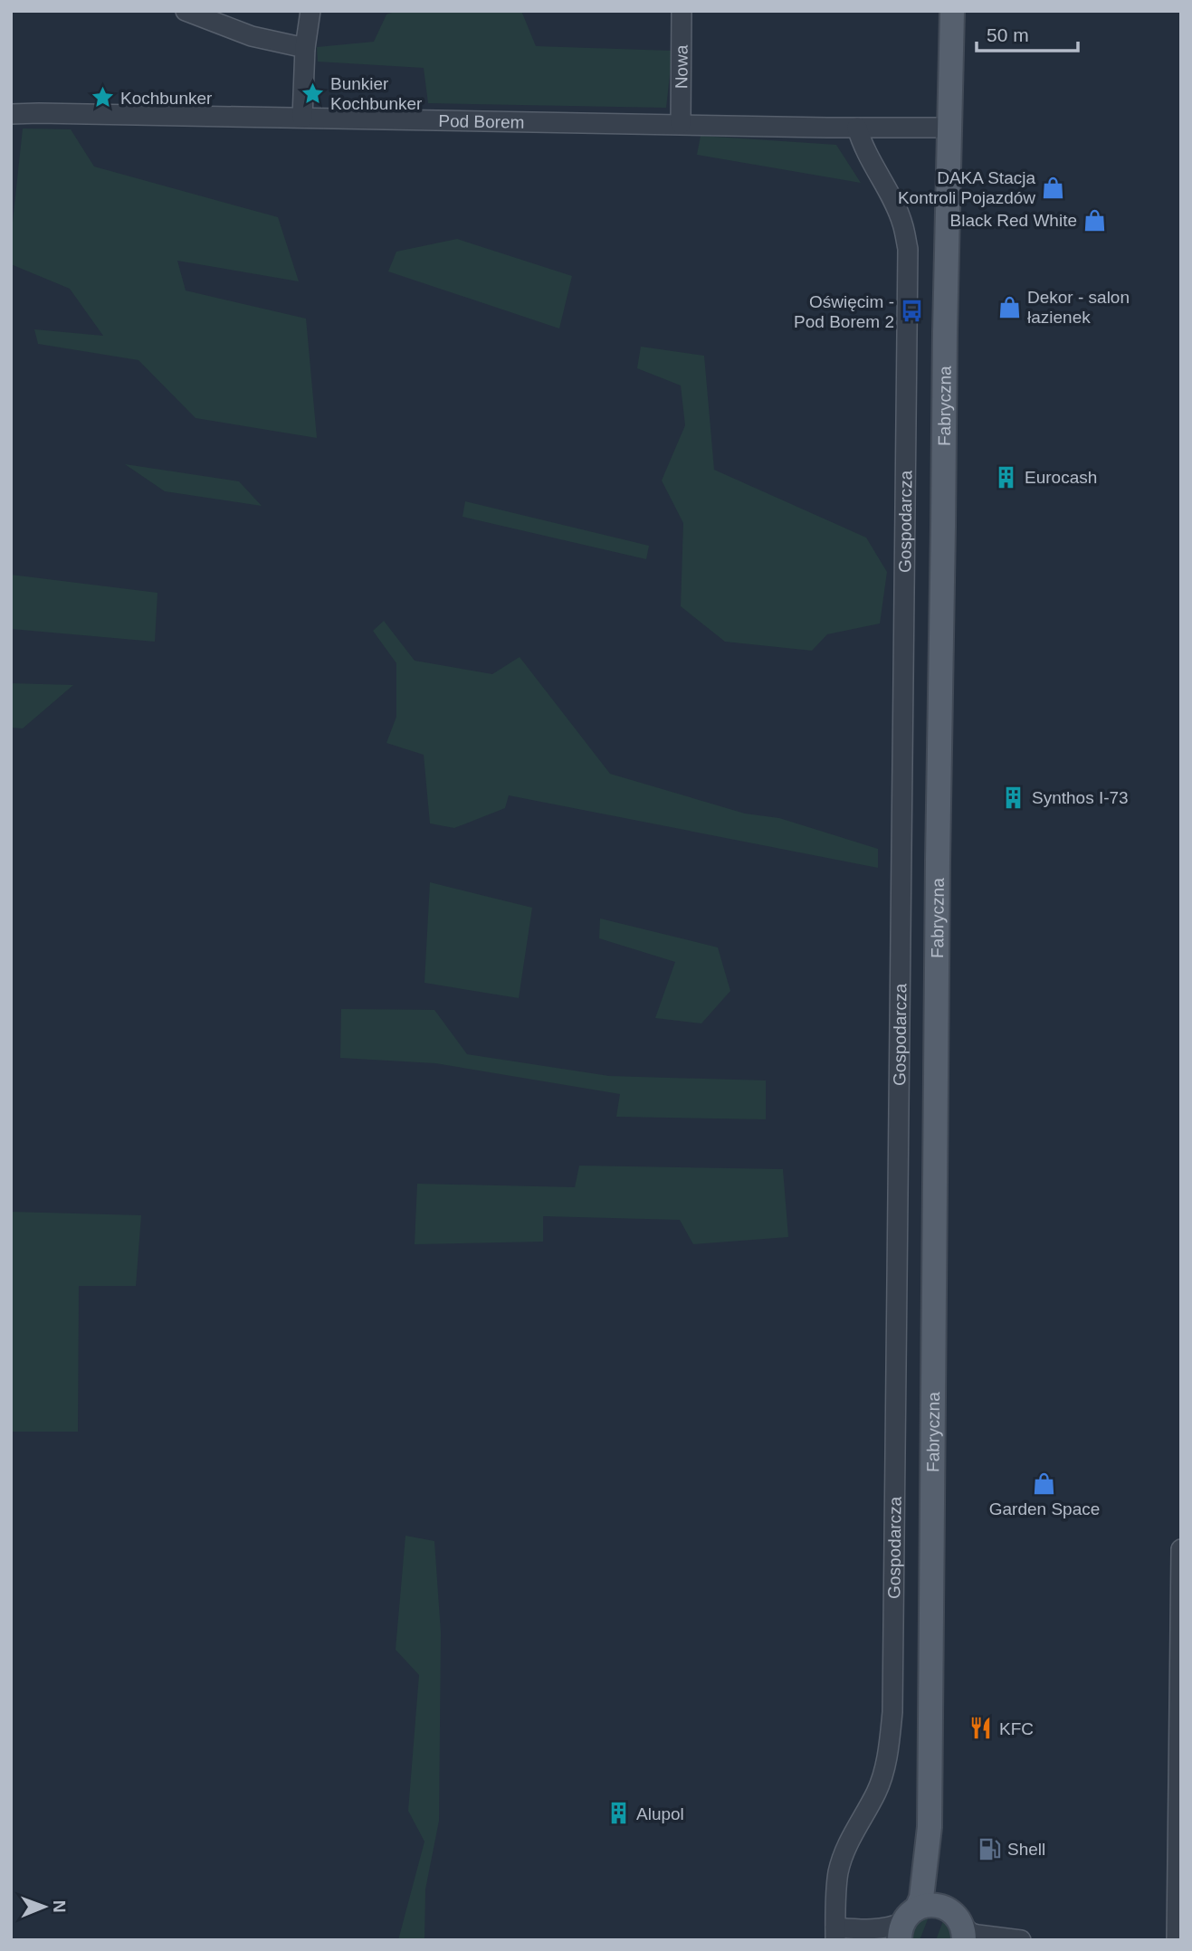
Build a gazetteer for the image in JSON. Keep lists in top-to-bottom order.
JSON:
{
  "streets": {
    "main road": ["Fabryczna"],
    "street": ["Nowa", "Pod Borem", "Gospodarcza"]
  },
  "crossings": [
    ["Nowa", "Pod Borem"],
    ["Pod Borem", "Fabryczna"],
    ["Pod Borem", "Gospodarcza"]
  ],
  "places": {
    "place": ["Bunkier Kochbunker", "Kochbunker"],
    "shop": [
      "DAKA Stacja Kontroli Pojazdów",
      "Black Red White",
      "Dekor - salon łazienek",
      "Garden Space"
    ],
    "bus stop": ["Oświęcim - Pod Borem 2"],
    "building": ["Eurocash", "Synthos I-73", "Alupol"],
    "restaurant": ["KFC"],
    "fuel station": ["Shell"]
  },
  "scale_bar": "50 m",
  "north": "right"
}
